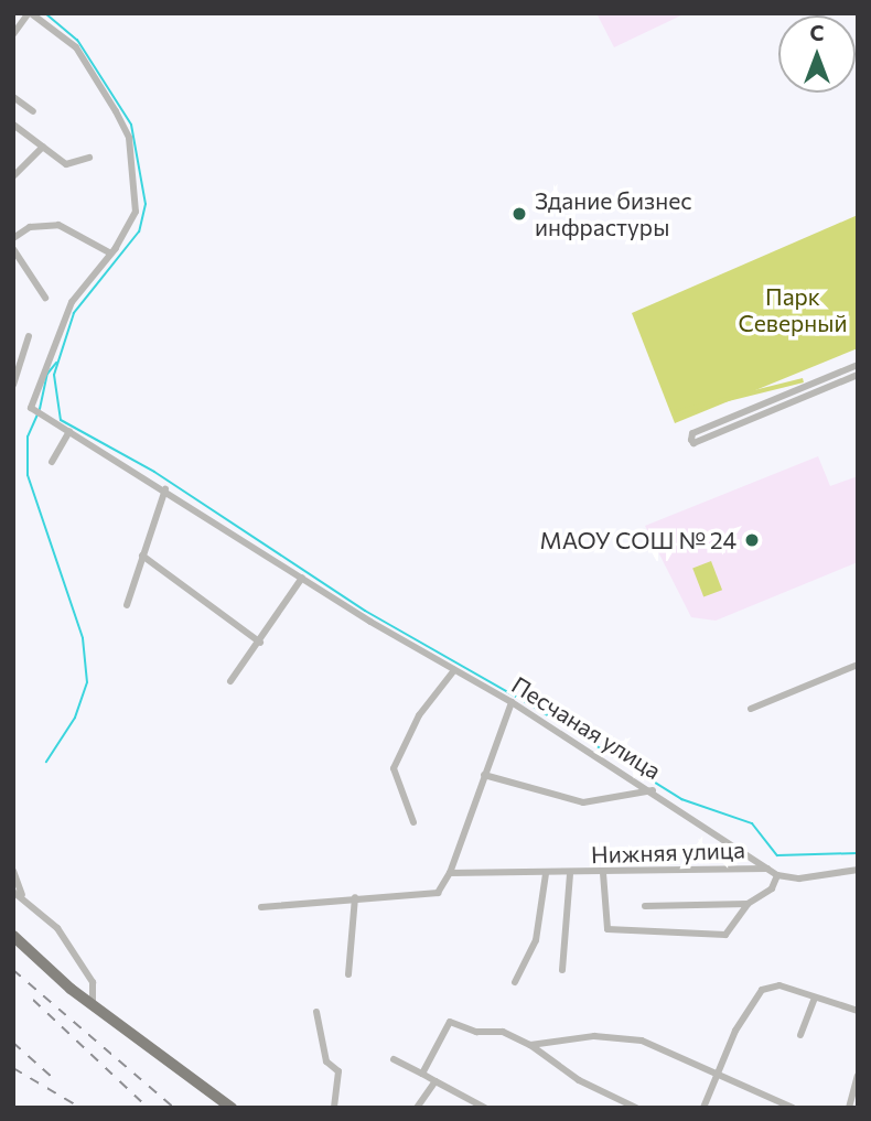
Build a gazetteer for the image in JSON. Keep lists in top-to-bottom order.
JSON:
{
  "streets": {
    "street": ["Песчаная улица", "Нижняя улица"]
  },
  "crossings": [
    ["Песчаная улица", "Нижняя улица"]
  ],
  "parks": ["Парк Северный"],
  "places": ["Здание бизнес инфрастуры", "МАОУ СОШ № 24"],
  "north": "top"
}
